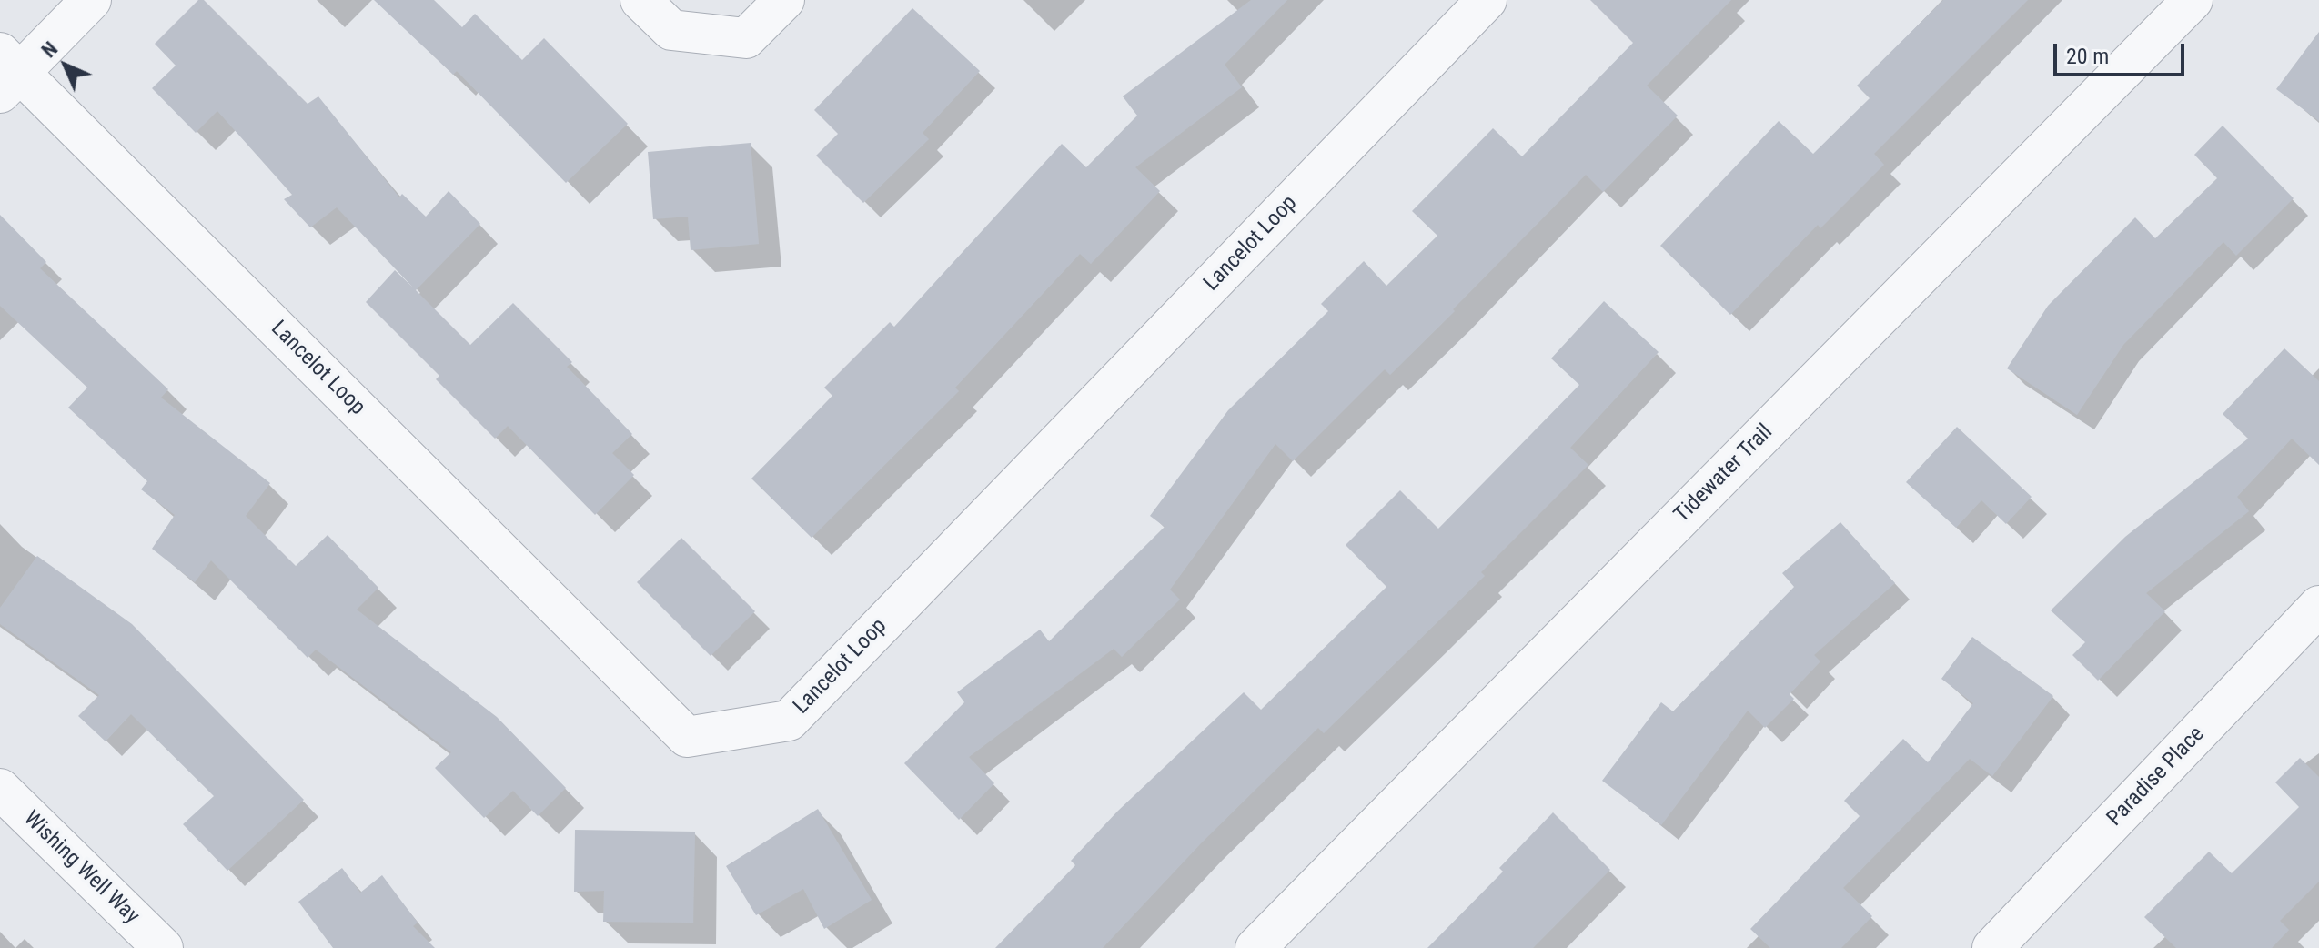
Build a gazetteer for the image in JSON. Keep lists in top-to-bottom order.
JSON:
{
  "streets": {
    "street": [
      "Lancelot Loop",
      "Tidewater Trail",
      "Paradise Place",
      "Wishing Well Way"
    ]
  },
  "scale_bar": "20 m",
  "north": "top left"
}
